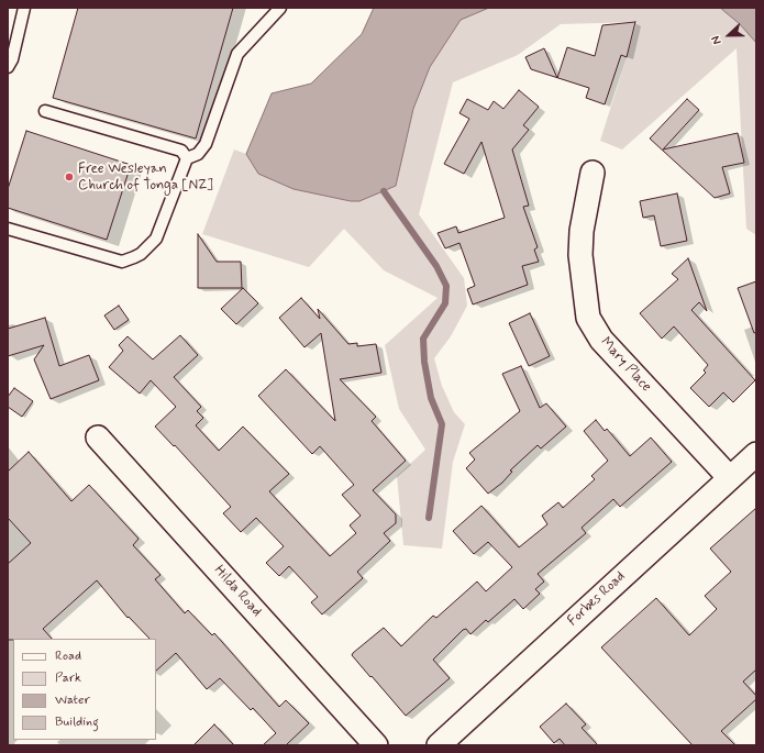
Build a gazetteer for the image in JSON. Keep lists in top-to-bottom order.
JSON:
{
  "streets": {
    "street": ["Mary Place", "Hilda Road", "Forbes Road"]
  },
  "crossings": [
    ["Mary Place", "Forbes Road"]
  ],
  "places": ["Free Wesleyan Church of Tonga [NZ]"],
  "legend": [
    "Road",
    "Park",
    "Water",
    "Building"
  ],
  "north": "left"
}
